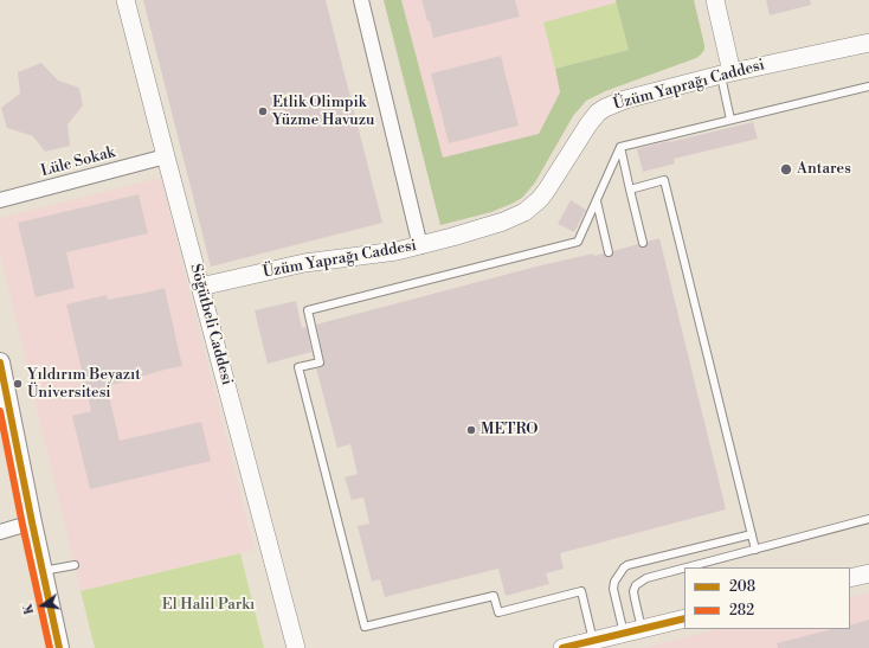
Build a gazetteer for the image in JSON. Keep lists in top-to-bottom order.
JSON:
{
  "streets": {
    "street": ["Üzüm Yaprağı Caddesi", "Lüle Sokak", "Söğütbeli Caddesi"]
  },
  "crossings": [
    ["Üzüm Yaprağı Caddesi", "Söğütbeli Caddesi"],
    ["Lüle Sokak", "Söğütbeli Caddesi"]
  ],
  "parks": ["El Halil Parkı"],
  "places": [
    "Etlik Olimpik Yüzme Havuzu",
    "Antares",
    "Yıldırım Beyazıt Üniversitesi",
    "METRO"
  ],
  "lines": ["transit line 208", "transit line 282"],
  "legend": ["208", "282"],
  "north": "left"
}
